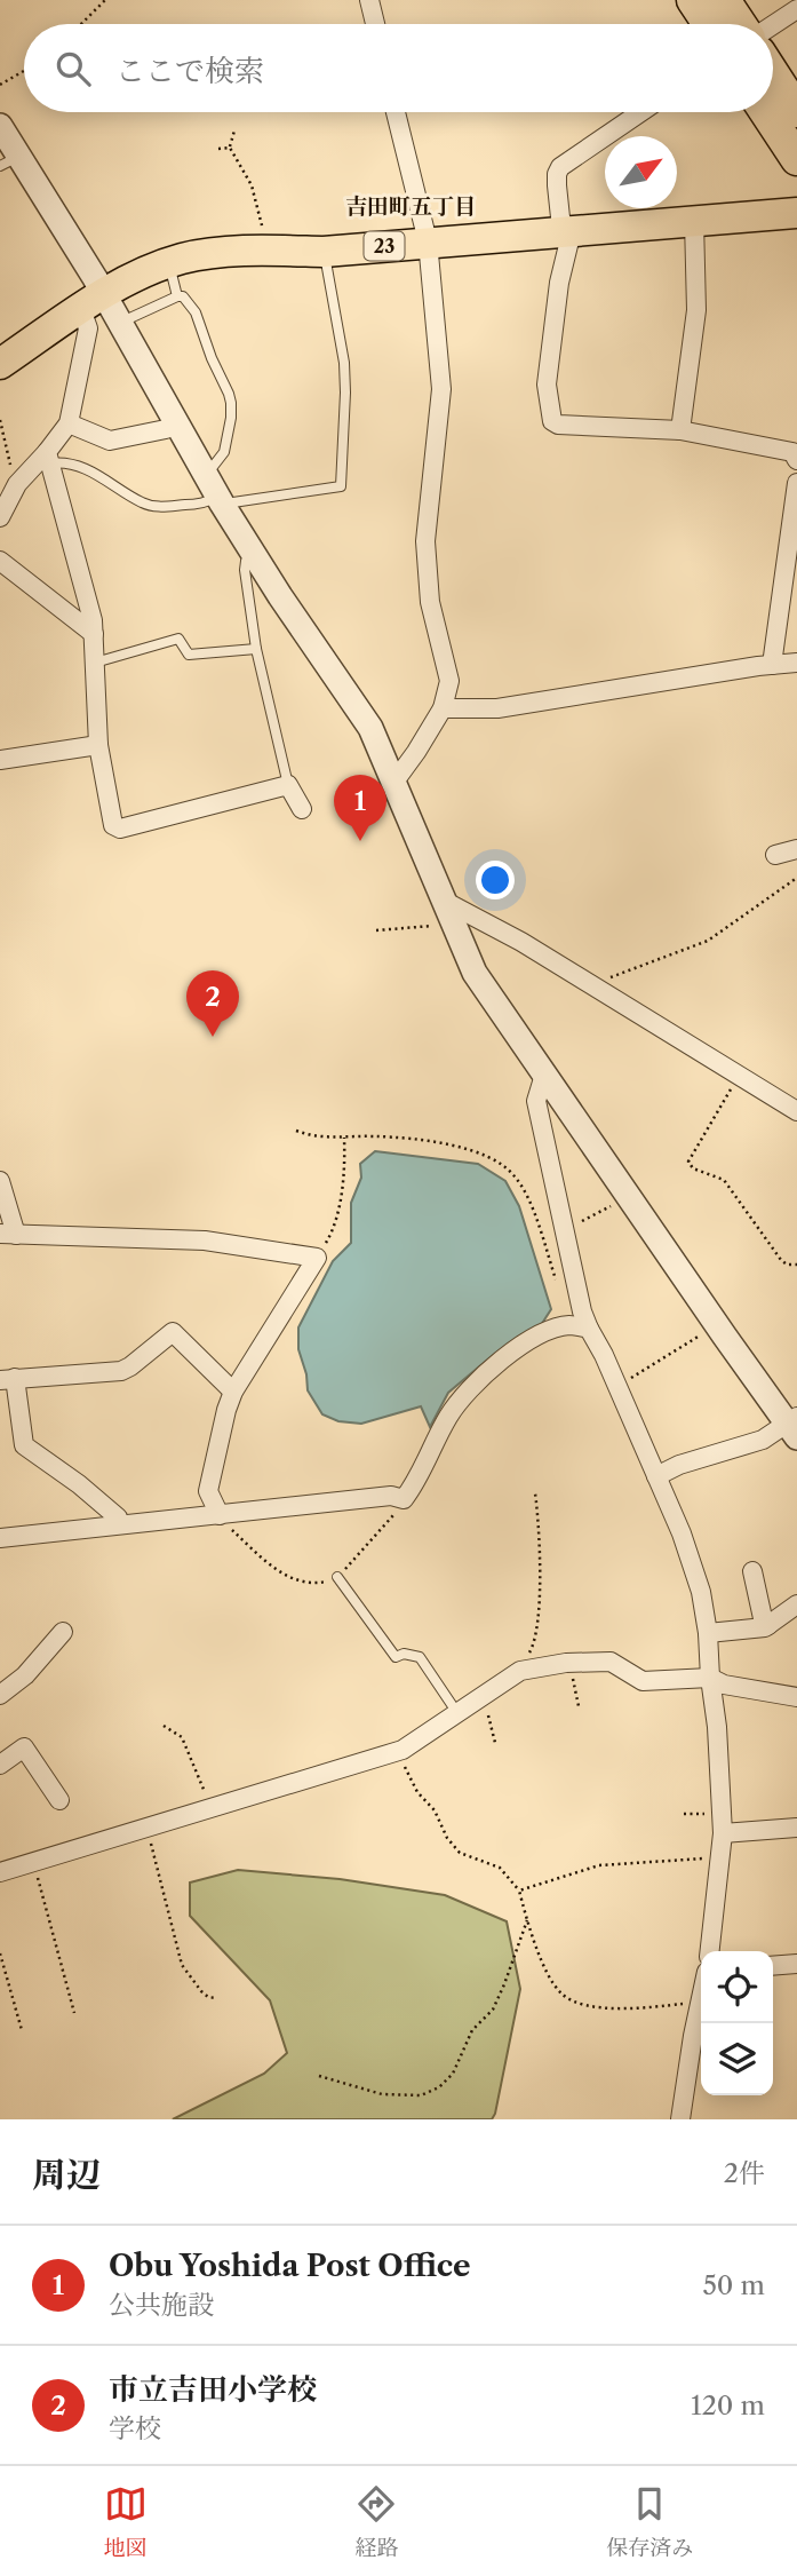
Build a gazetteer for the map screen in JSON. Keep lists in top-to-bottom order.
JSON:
{
  "streets": {
    "main road": ["23"]
  },
  "districts": ["吉田町五丁目"],
  "north": "top right",
  "page": {
    "search": "ここで検索",
    "pins": ["1", "2"],
    "heading": ["周辺", "2件"],
    "list": [
      {
        "mark": "1",
        "name": "Obu Yoshida Post Office",
        "note": "公共施設",
        "value": "50 m"
      },
      {
        "mark": "2",
        "name": "市立吉田小学校",
        "note": "学校",
        "value": "120 m"
      }
    ],
    "nav": ["地図", "経路", "保存済み"]
  }
}
